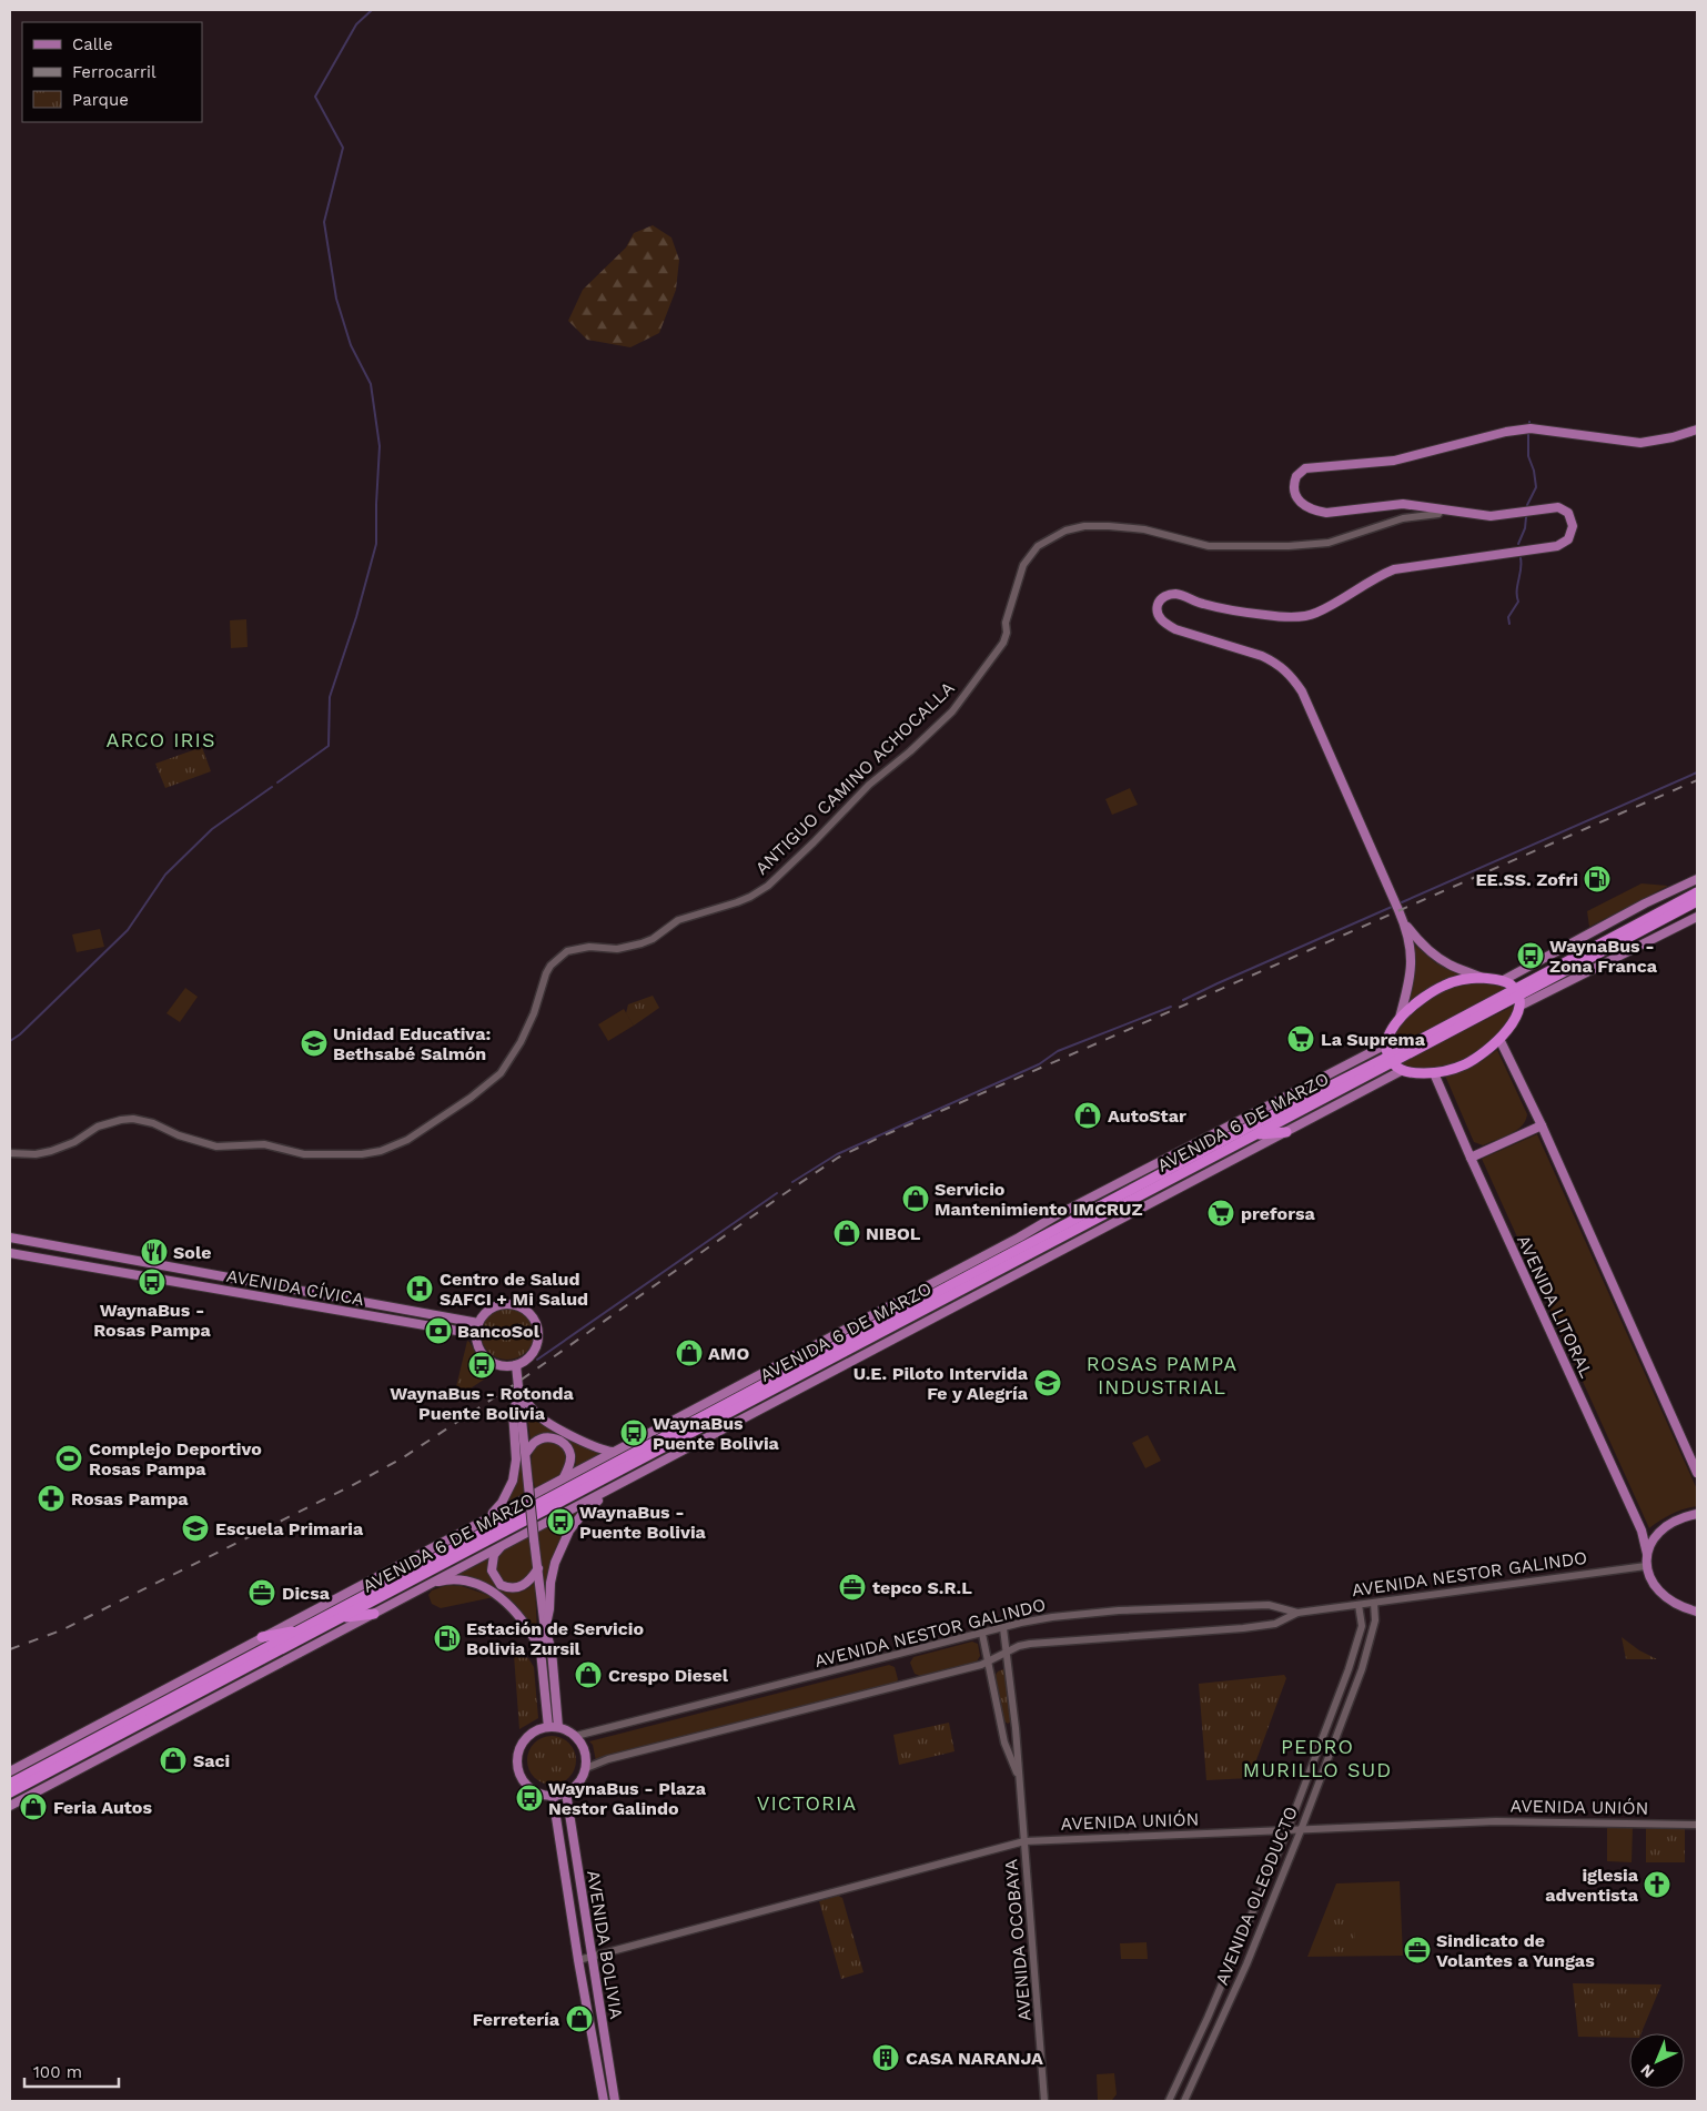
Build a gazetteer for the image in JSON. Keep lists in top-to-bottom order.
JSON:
{
  "streets": {
    "highway": ["AVENIDA 6 DE MARZO"],
    "main road": ["AVENIDA CÍVICA", "AVENIDA LITORAL", "AVENIDA BOLIVIA"],
    "street": [
      "ANTIGUO CAMINO ACHOCALLA",
      "AVENIDA NESTOR GALINDO",
      "AVENIDA UNIÓN",
      "AVENIDA OLEODUCTO",
      "AVENIDA OCOBAYA"
    ]
  },
  "crossings": [
    ["AVENIDA NESTOR GALINDO", "AVENIDA OLEODUCTO"],
    ["AVENIDA NESTOR GALINDO", "AVENIDA OCOBAYA"],
    ["AVENIDA NESTOR GALINDO", "AVENIDA BOLIVIA"],
    ["AVENIDA UNIÓN", "AVENIDA OLEODUCTO"],
    ["AVENIDA UNIÓN", "AVENIDA OCOBAYA"],
    ["AVENIDA UNIÓN", "AVENIDA BOLIVIA"]
  ],
  "districts": [
    "ARCO IRIS",
    "ROSAS PAMPA INDUSTRIAL",
    "PEDRO MURILLO SUD",
    "VICTORIA"
  ],
  "places": {
    "fuel station": ["EE.SS. Zofri", "Estación de Servicio Bolivia Zursil"],
    "bus stop": [
      "WaynaBus - Zona Franca",
      "WaynaBus - Rosas Pampa",
      "WaynaBus - Rotonda Puente Bolivia",
      "WaynaBus Puente Bolivia",
      "WaynaBus - Puente Bolivia",
      "WaynaBus - Plaza Nestor Galindo"
    ],
    "supermarket": ["La Suprema", "preforsa"],
    "school or university": ["Unidad Educativa: Bethsabé Salmón", "U.E. Piloto Intervida Fe y Alegría", "Escuela Primaria"],
    "shop": [
      "AutoStar",
      "Servicio Mantenimiento IMCRUZ",
      "NIBOL",
      "AMO",
      "Crespo Diesel",
      "Saci",
      "Feria Autos",
      "Ferretería"
    ],
    "restaurant": ["Sole"],
    "hospital": ["Centro de Salud SAFCI + Mi Salud"],
    "bank": ["BancoSol"],
    "sports": ["Complejo Deportivo Rosas Pampa"],
    "pharmacy": ["Rosas Pampa"],
    "office": ["tepco S.R.L", "Dicsa", "Sindicato de Volantes a Yungas"],
    "church": ["iglesia adventista"],
    "building": ["CASA NARANJA"]
  },
  "legend": ["Calle", "Ferrocarril", "Parque"],
  "scale_bar": "100 m",
  "north": "bottom left"
}
